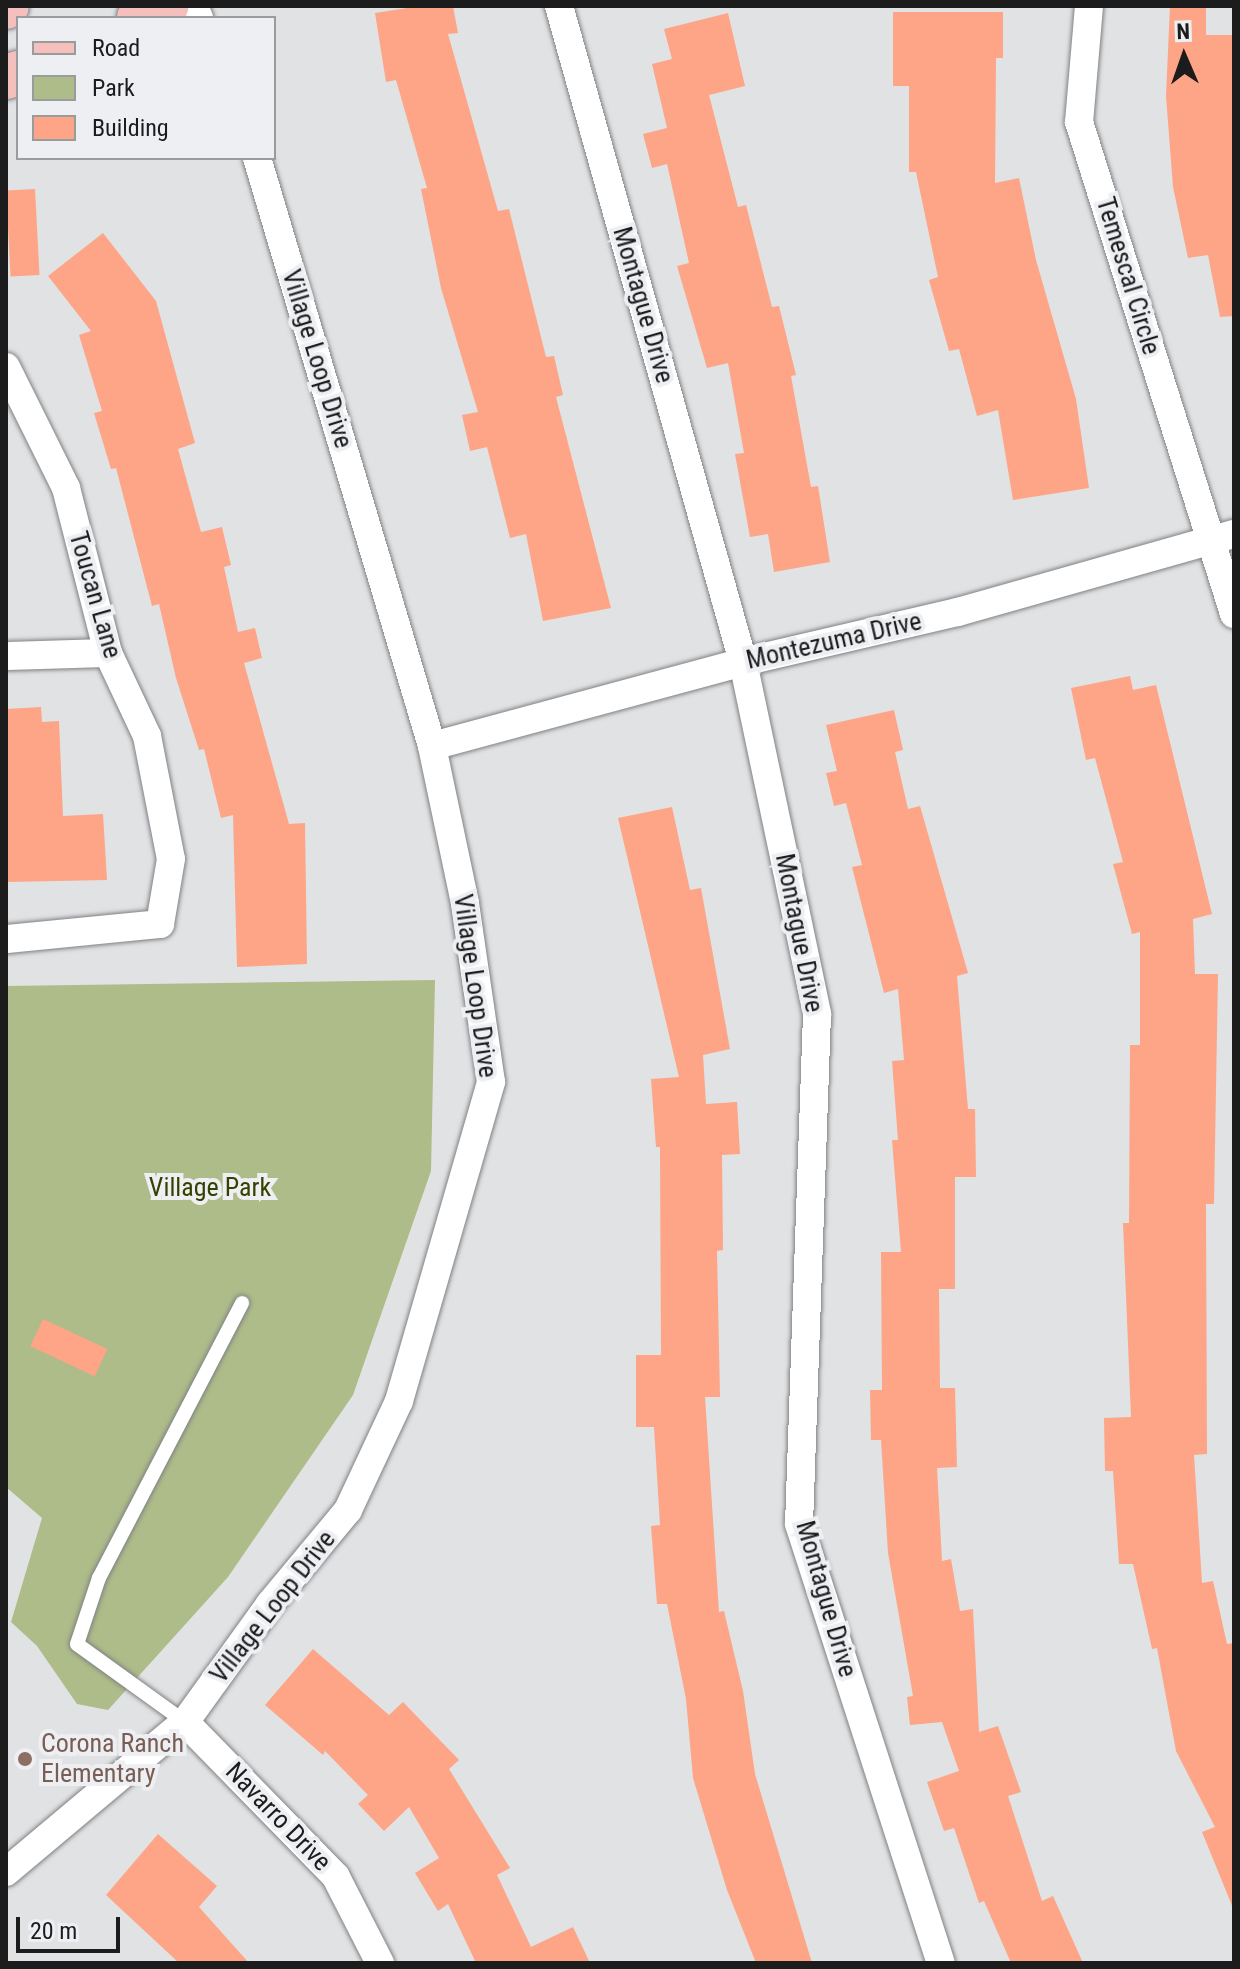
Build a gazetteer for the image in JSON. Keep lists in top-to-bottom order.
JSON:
{
  "streets": {
    "street": [
      "Temescal Circle",
      "Montague Drive",
      "Village Loop Drive",
      "Toucan Lane",
      "Montezuma Drive",
      "Navarro Drive"
    ]
  },
  "crossings": [
    ["Temescal Circle", "Montezuma Drive"],
    ["Montague Drive", "Montezuma Drive"],
    ["Village Loop Drive", "Montezuma Drive"],
    ["Village Loop Drive", "Navarro Drive"]
  ],
  "parks": ["Village Park"],
  "places": ["Corona Ranch Elementary"],
  "legend": ["Road", "Park", "Building"],
  "scale_bar": "20 m",
  "north": "top"
}
